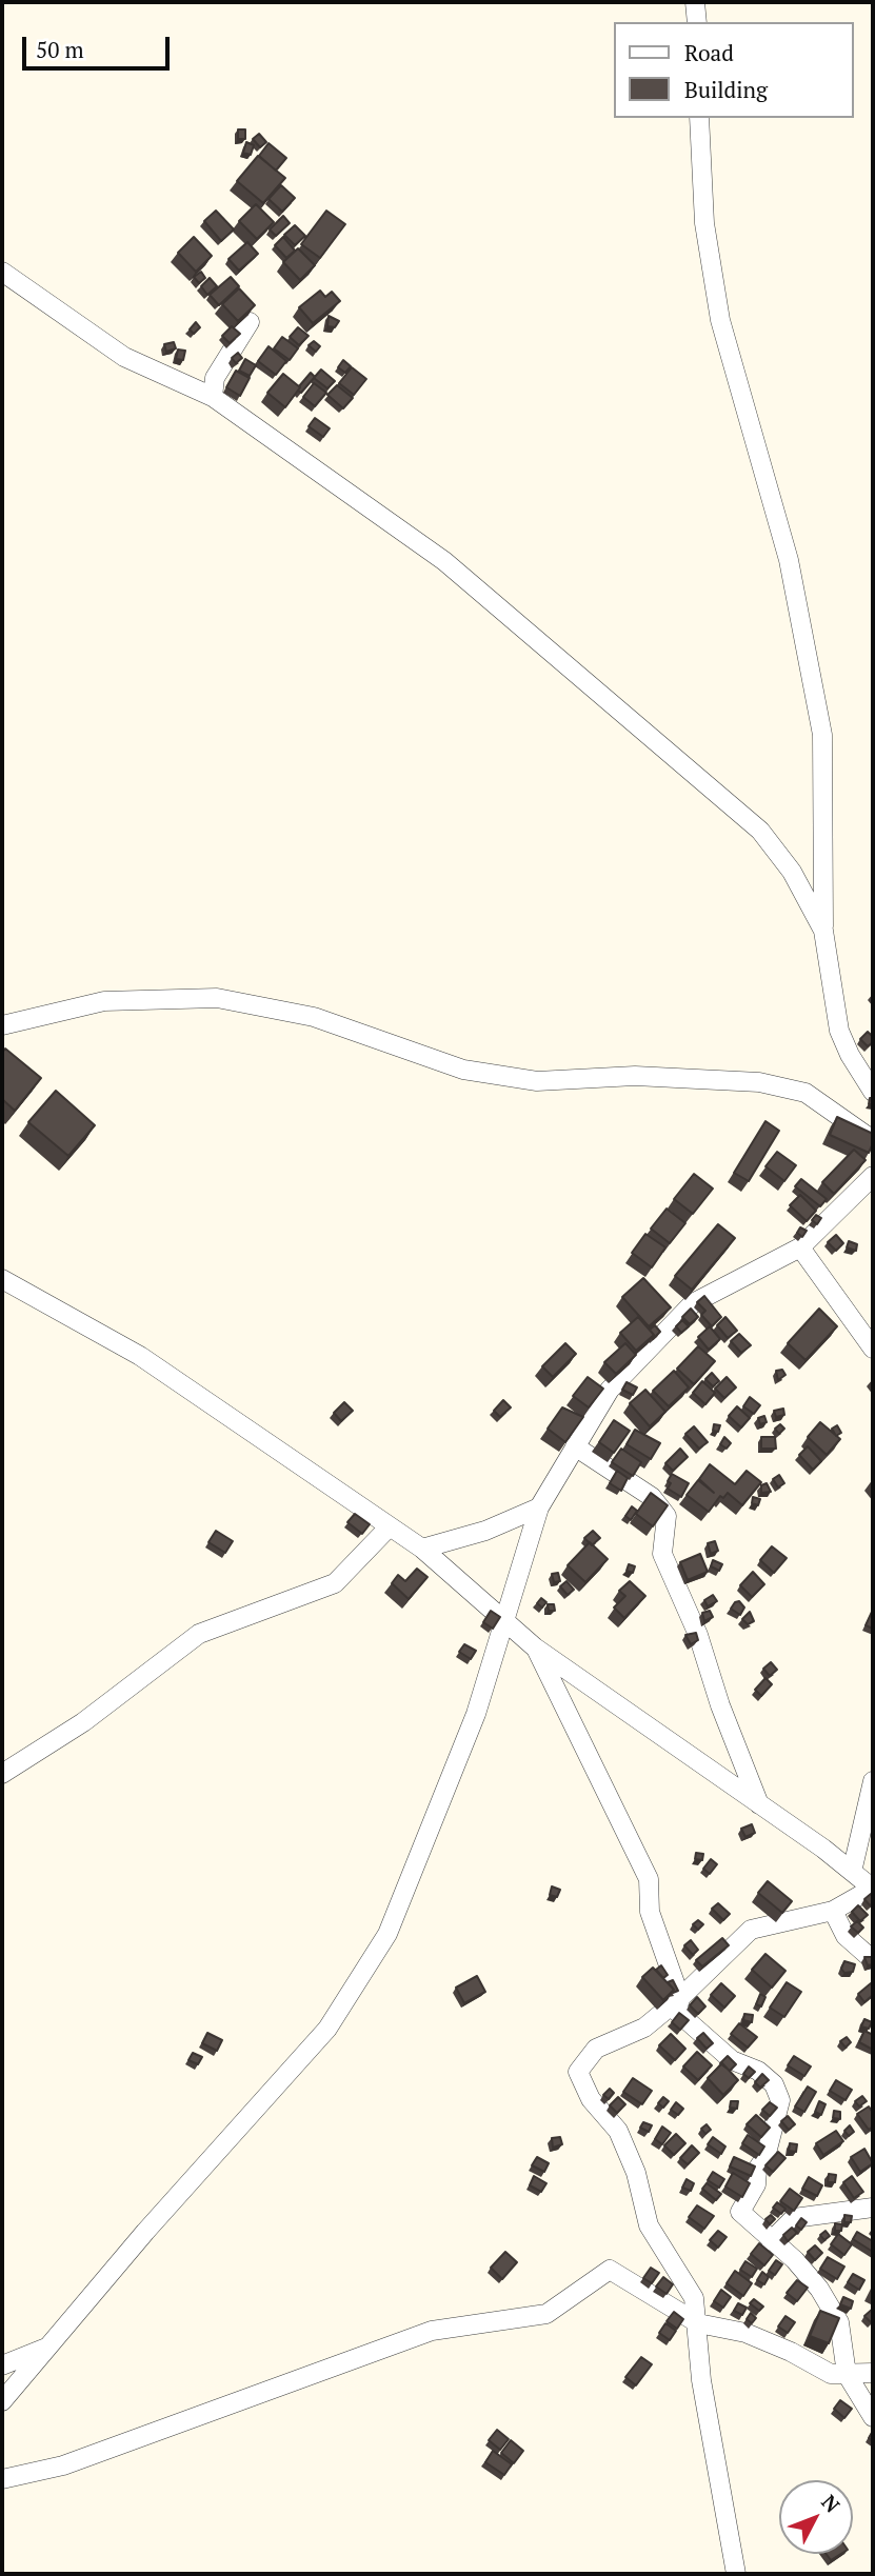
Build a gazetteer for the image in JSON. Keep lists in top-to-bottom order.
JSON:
{
  "legend": ["Road", "Building"],
  "scale_bar": "50 m",
  "north": "top right"
}
